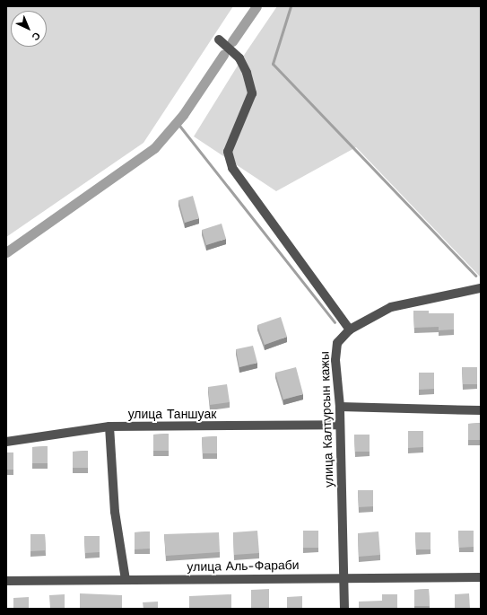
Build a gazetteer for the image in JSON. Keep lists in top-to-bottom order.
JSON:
{
  "streets": {
    "street": ["улица Таншуак", "улица Калтурсын кажы", "улица Аль-Фараби"]
  },
  "crossings": [
    ["улица Таншуак", "улица Калтурсын кажы"],
    ["улица Калтурсын кажы", "улица Аль-Фараби"]
  ],
  "north": "bottom right"
}
